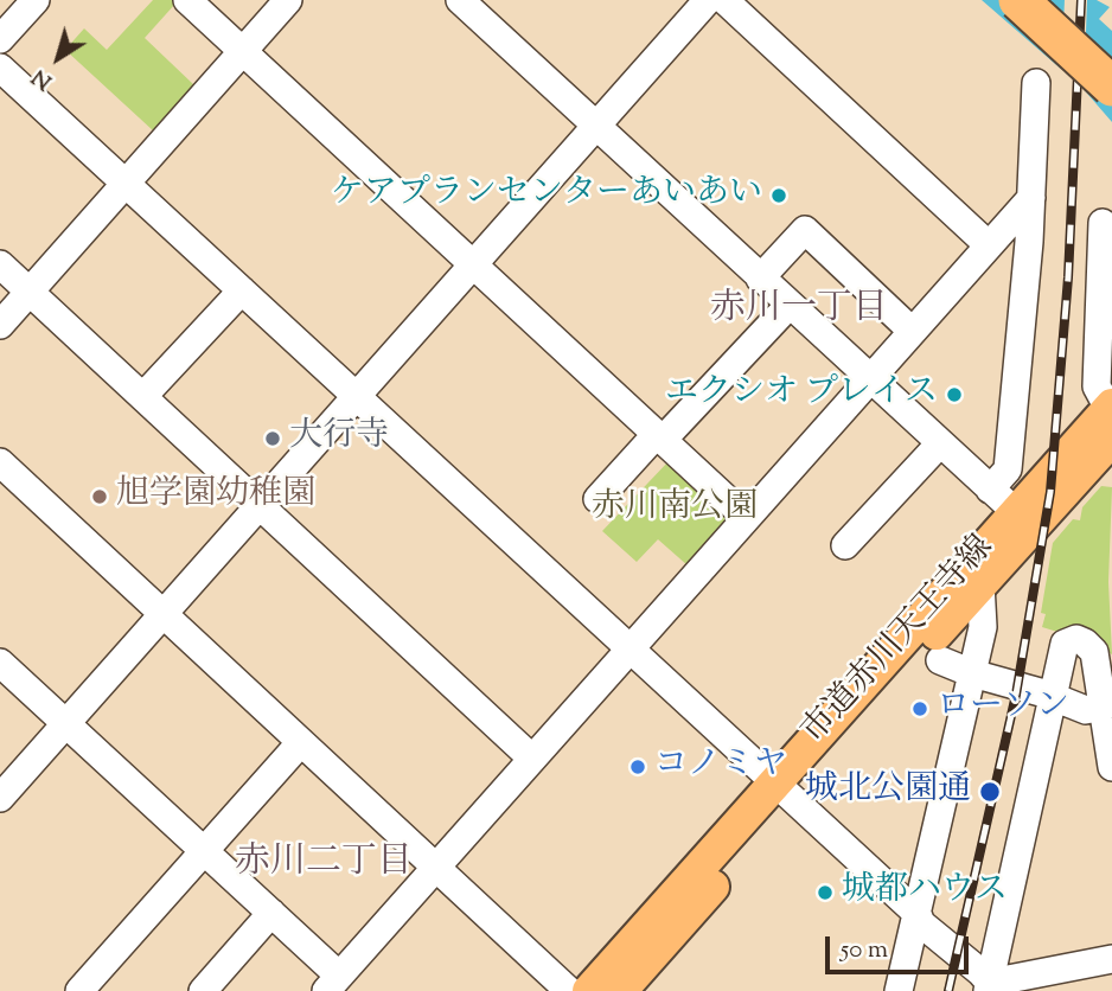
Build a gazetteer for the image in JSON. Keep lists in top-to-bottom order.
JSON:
{
  "streets": {
    "main road": ["市道赤川天王寺線"]
  },
  "districts": ["赤川一丁目", "赤川二丁目"],
  "parks": ["赤川南公園"],
  "places": [
    "ケアプランセンターあいあい",
    "エクシオ プレイス",
    "大行寺",
    "旭学園幼稚園",
    "ローソン",
    "コノミヤ",
    "城北公園通",
    "城都ハウス"
  ],
  "scale_bar": "50 m",
  "north": "bottom left"
}
